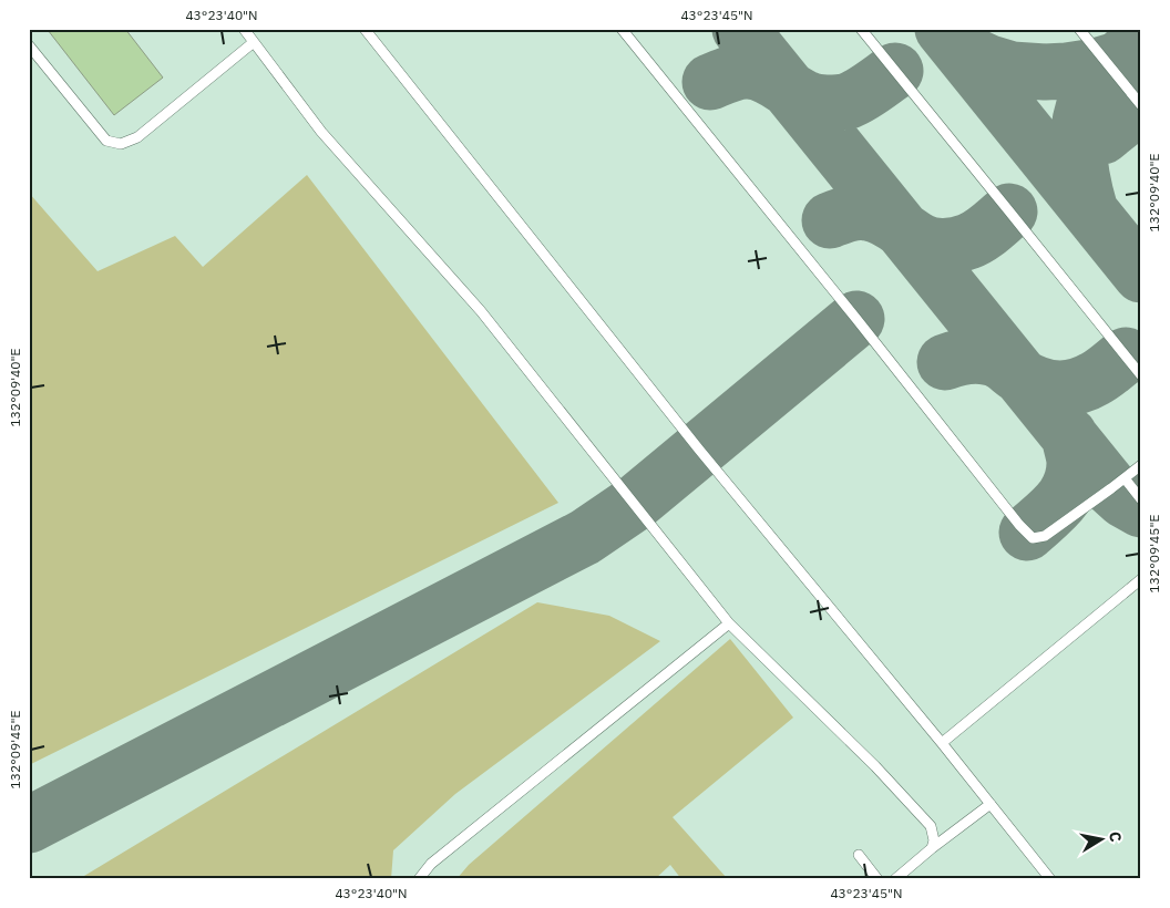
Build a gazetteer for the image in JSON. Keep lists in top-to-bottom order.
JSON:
{
  "north": "right",
  "coordinates": [
    "43°23'40\"N",
    "43°23'45\"N",
    "132°09'40\"E",
    "132°09'45\"E"
  ]
}
